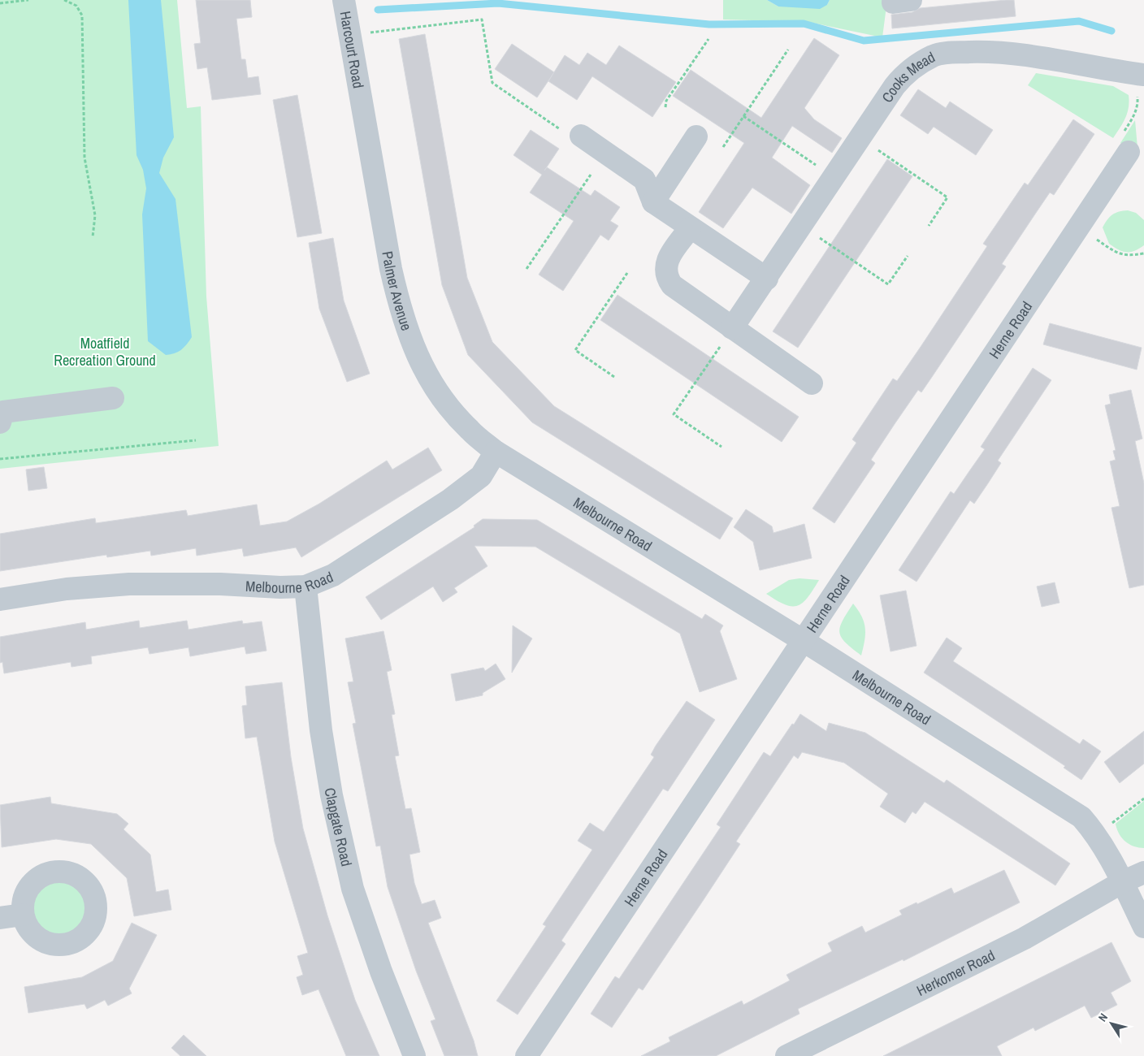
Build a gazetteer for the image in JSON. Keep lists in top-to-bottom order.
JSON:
{
  "streets": {
    "street": [
      "Harcourt Road",
      "Cooks Mead",
      "Palmer Avenue",
      "Herne Road",
      "Melbourne Road",
      "Clapgate Road",
      "Herkomer Road"
    ]
  },
  "crossings": [
    ["Harcourt Road", "Palmer Avenue"],
    ["Palmer Avenue", "Melbourne Road"],
    ["Herne Road", "Melbourne Road"],
    ["Melbourne Road", "Clapgate Road"],
    ["Melbourne Road", "Herkomer Road"]
  ],
  "parks": ["Moatfield Recreation Ground"],
  "north": "top left"
}
